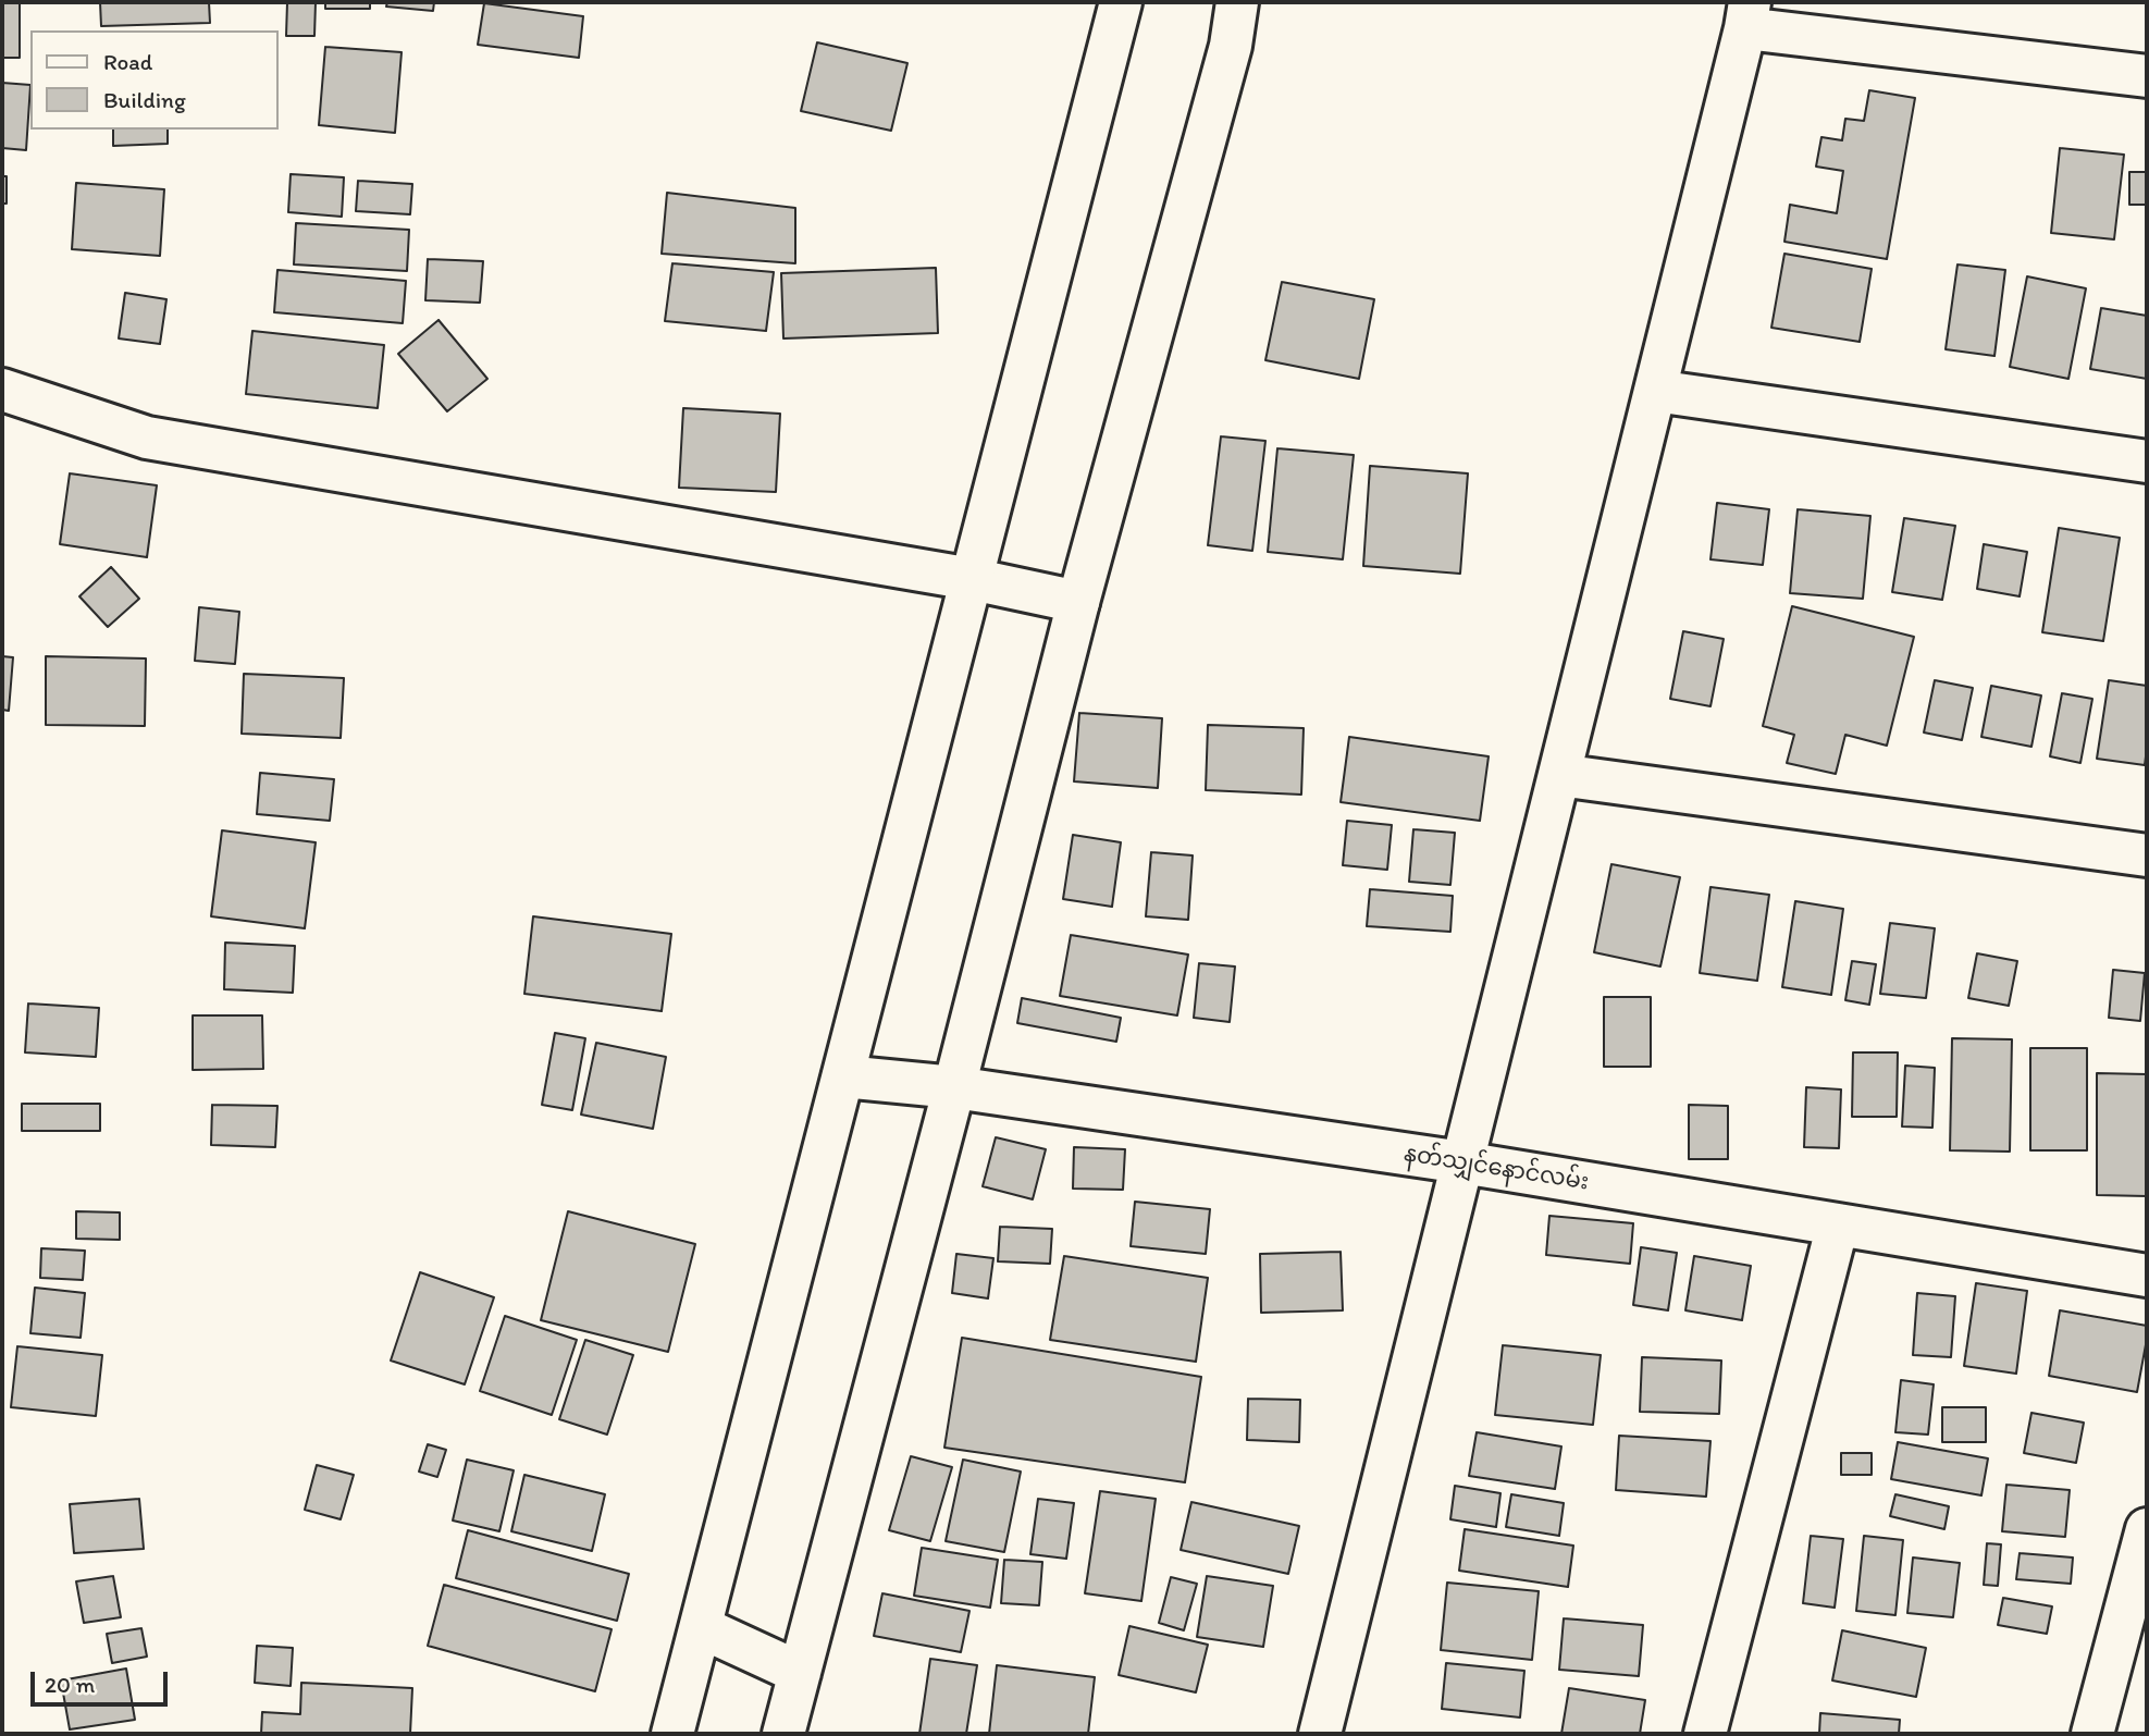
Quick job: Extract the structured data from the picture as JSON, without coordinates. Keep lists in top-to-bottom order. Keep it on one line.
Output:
{"streets":{"main road":["နတ်သျှင်နောင်လမ်း"]},"legend":["Road","Building"],"scale_bar":"20 m"}
